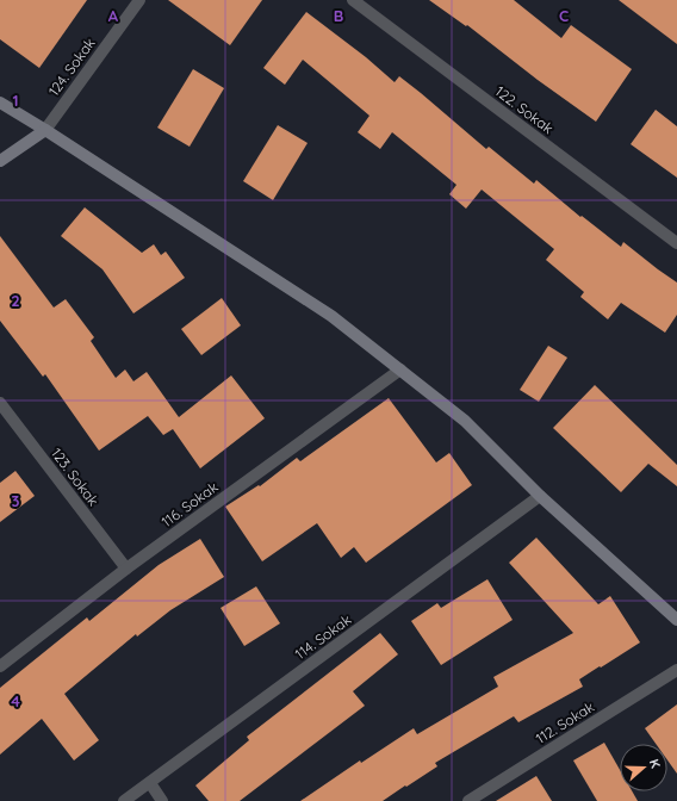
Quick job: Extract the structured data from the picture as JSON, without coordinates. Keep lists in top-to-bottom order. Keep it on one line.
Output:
{"streets":{"street":["124. Sokak","122. Sokak","123. Sokak","116. Sokak","114. Sokak","112. Sokak"]},"crossings":[["123. Sokak","116. Sokak"]],"north":"right","grid":{"columns":["A","B","C"],"rows":["1","2","3","4"]}}
